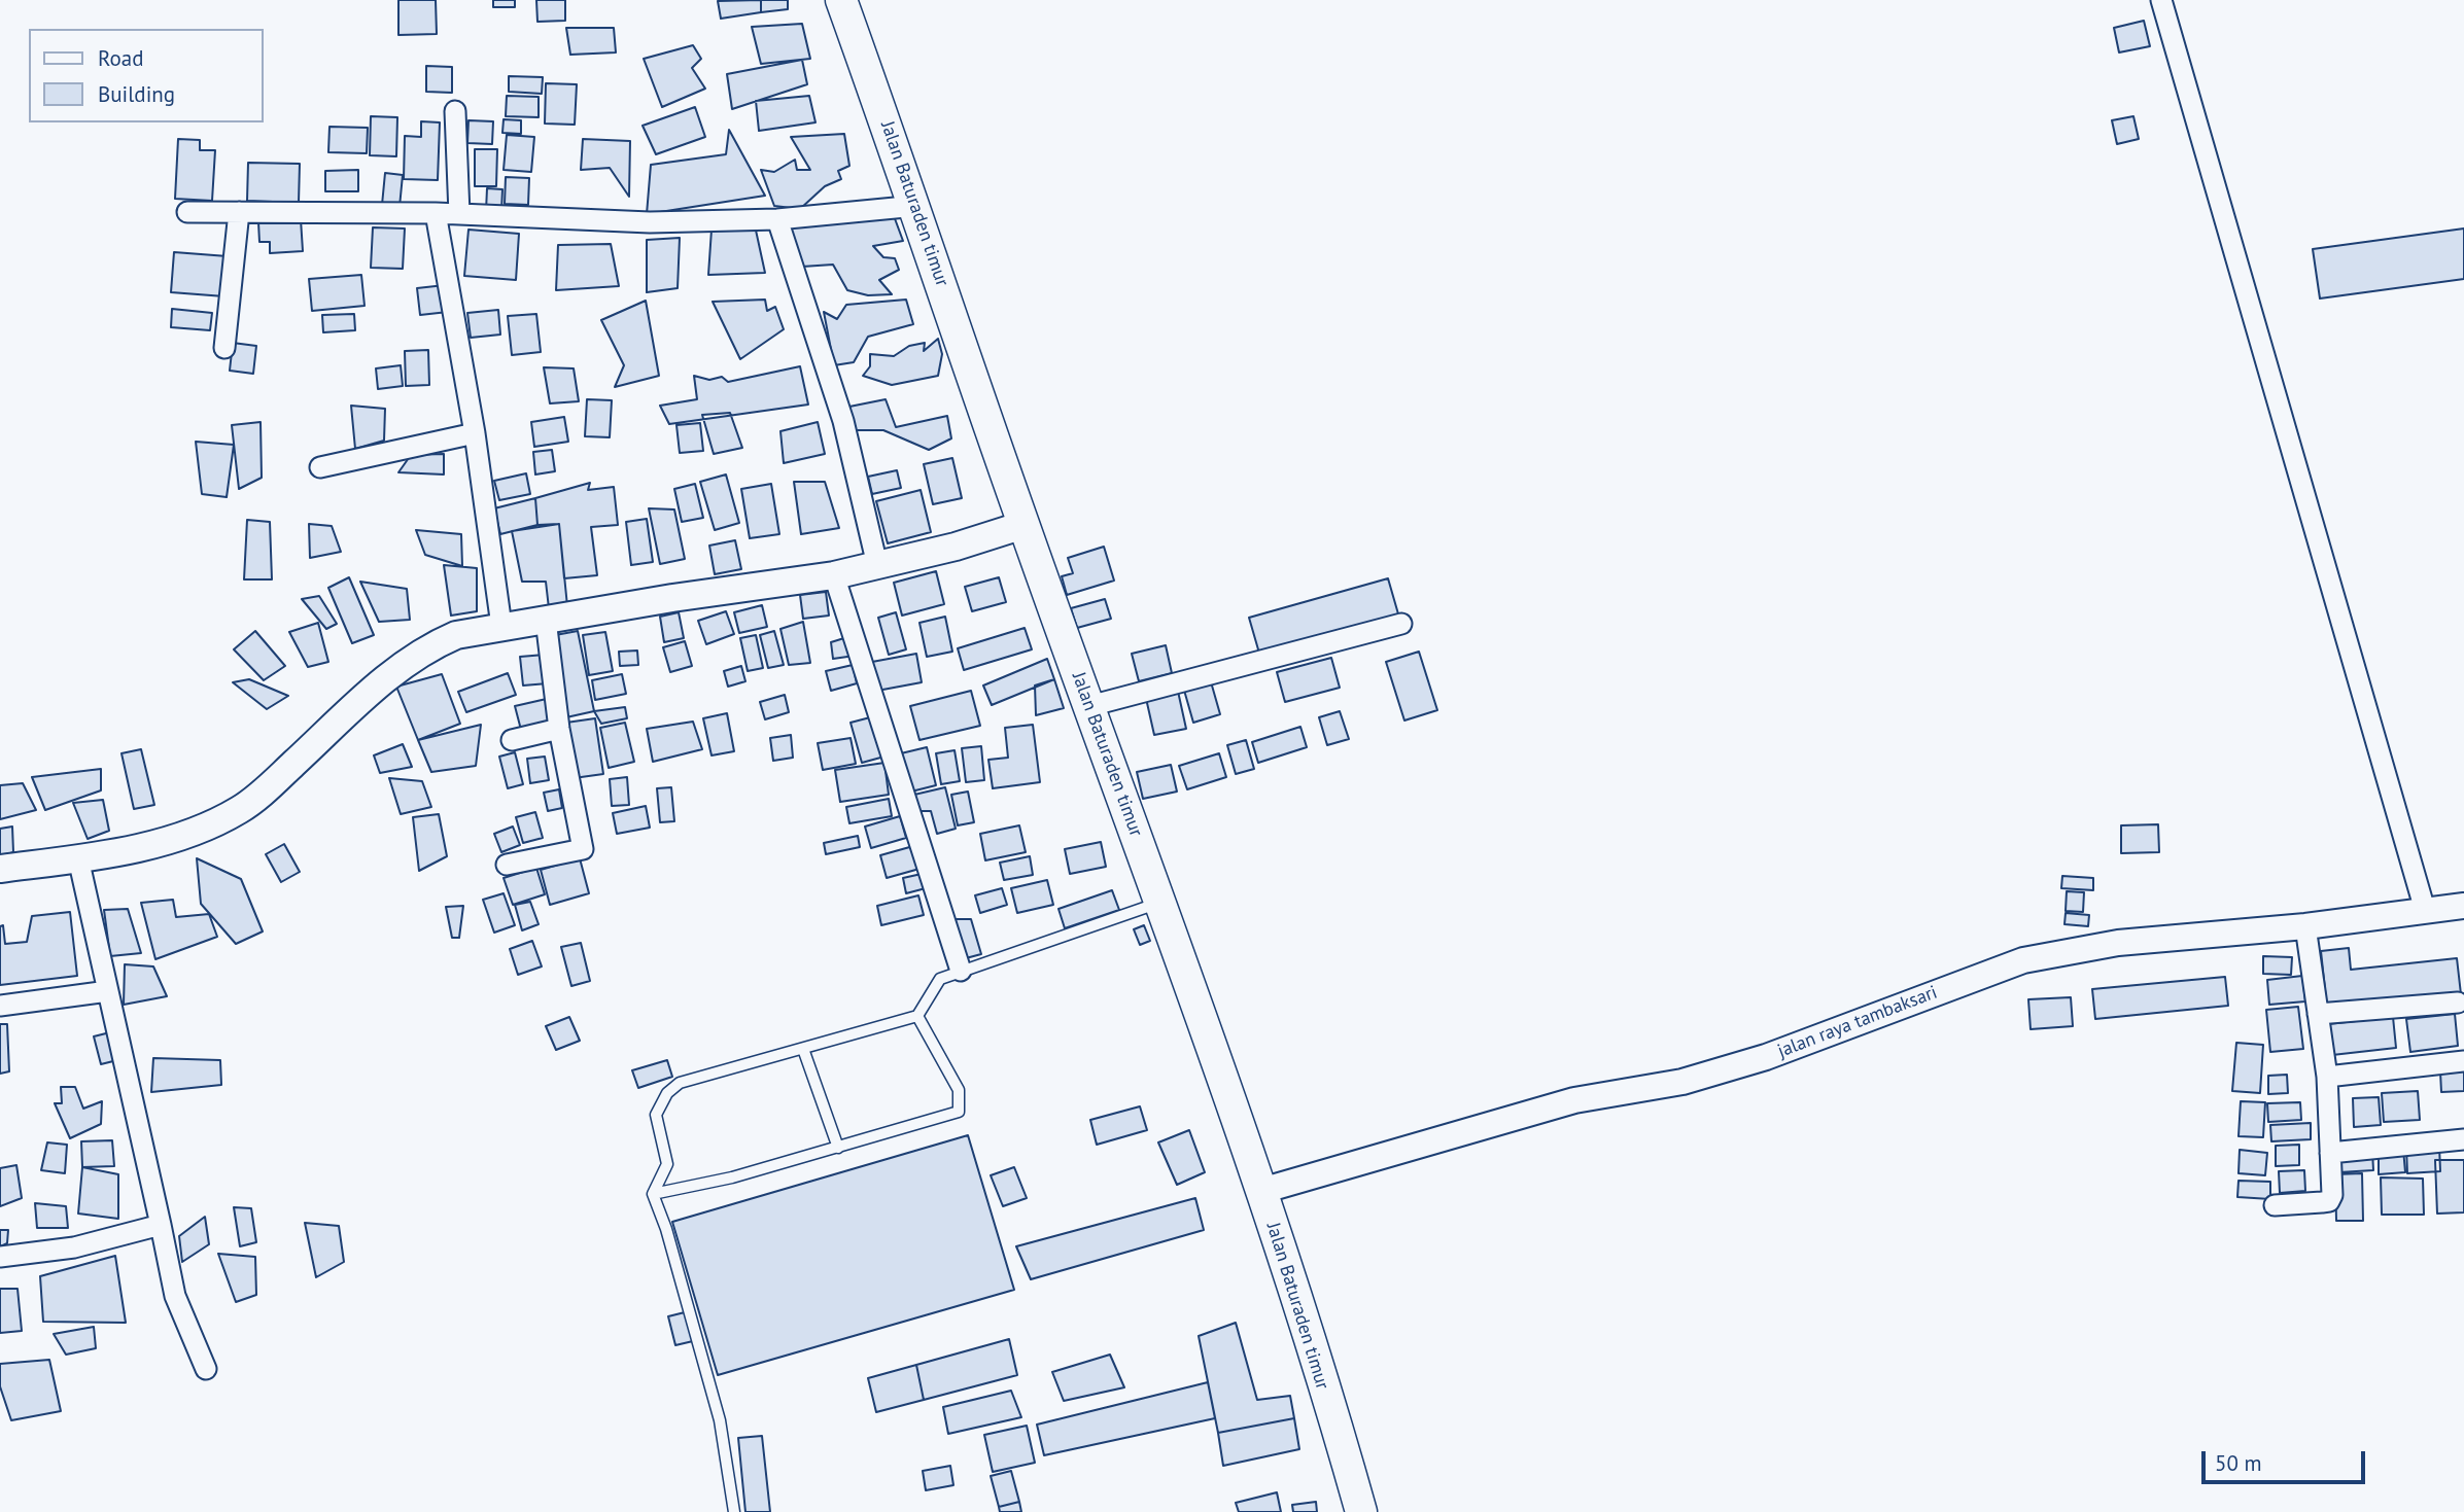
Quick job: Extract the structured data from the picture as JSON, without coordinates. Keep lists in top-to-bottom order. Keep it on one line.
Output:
{"streets":{"main road":["Jalan Baturaden timur"],"street":["jalan raya tambaksari"]},"crossings":[["Jalan Baturaden timur","jalan raya tambaksari"]],"legend":["Road","Building"],"scale_bar":"50 m"}
